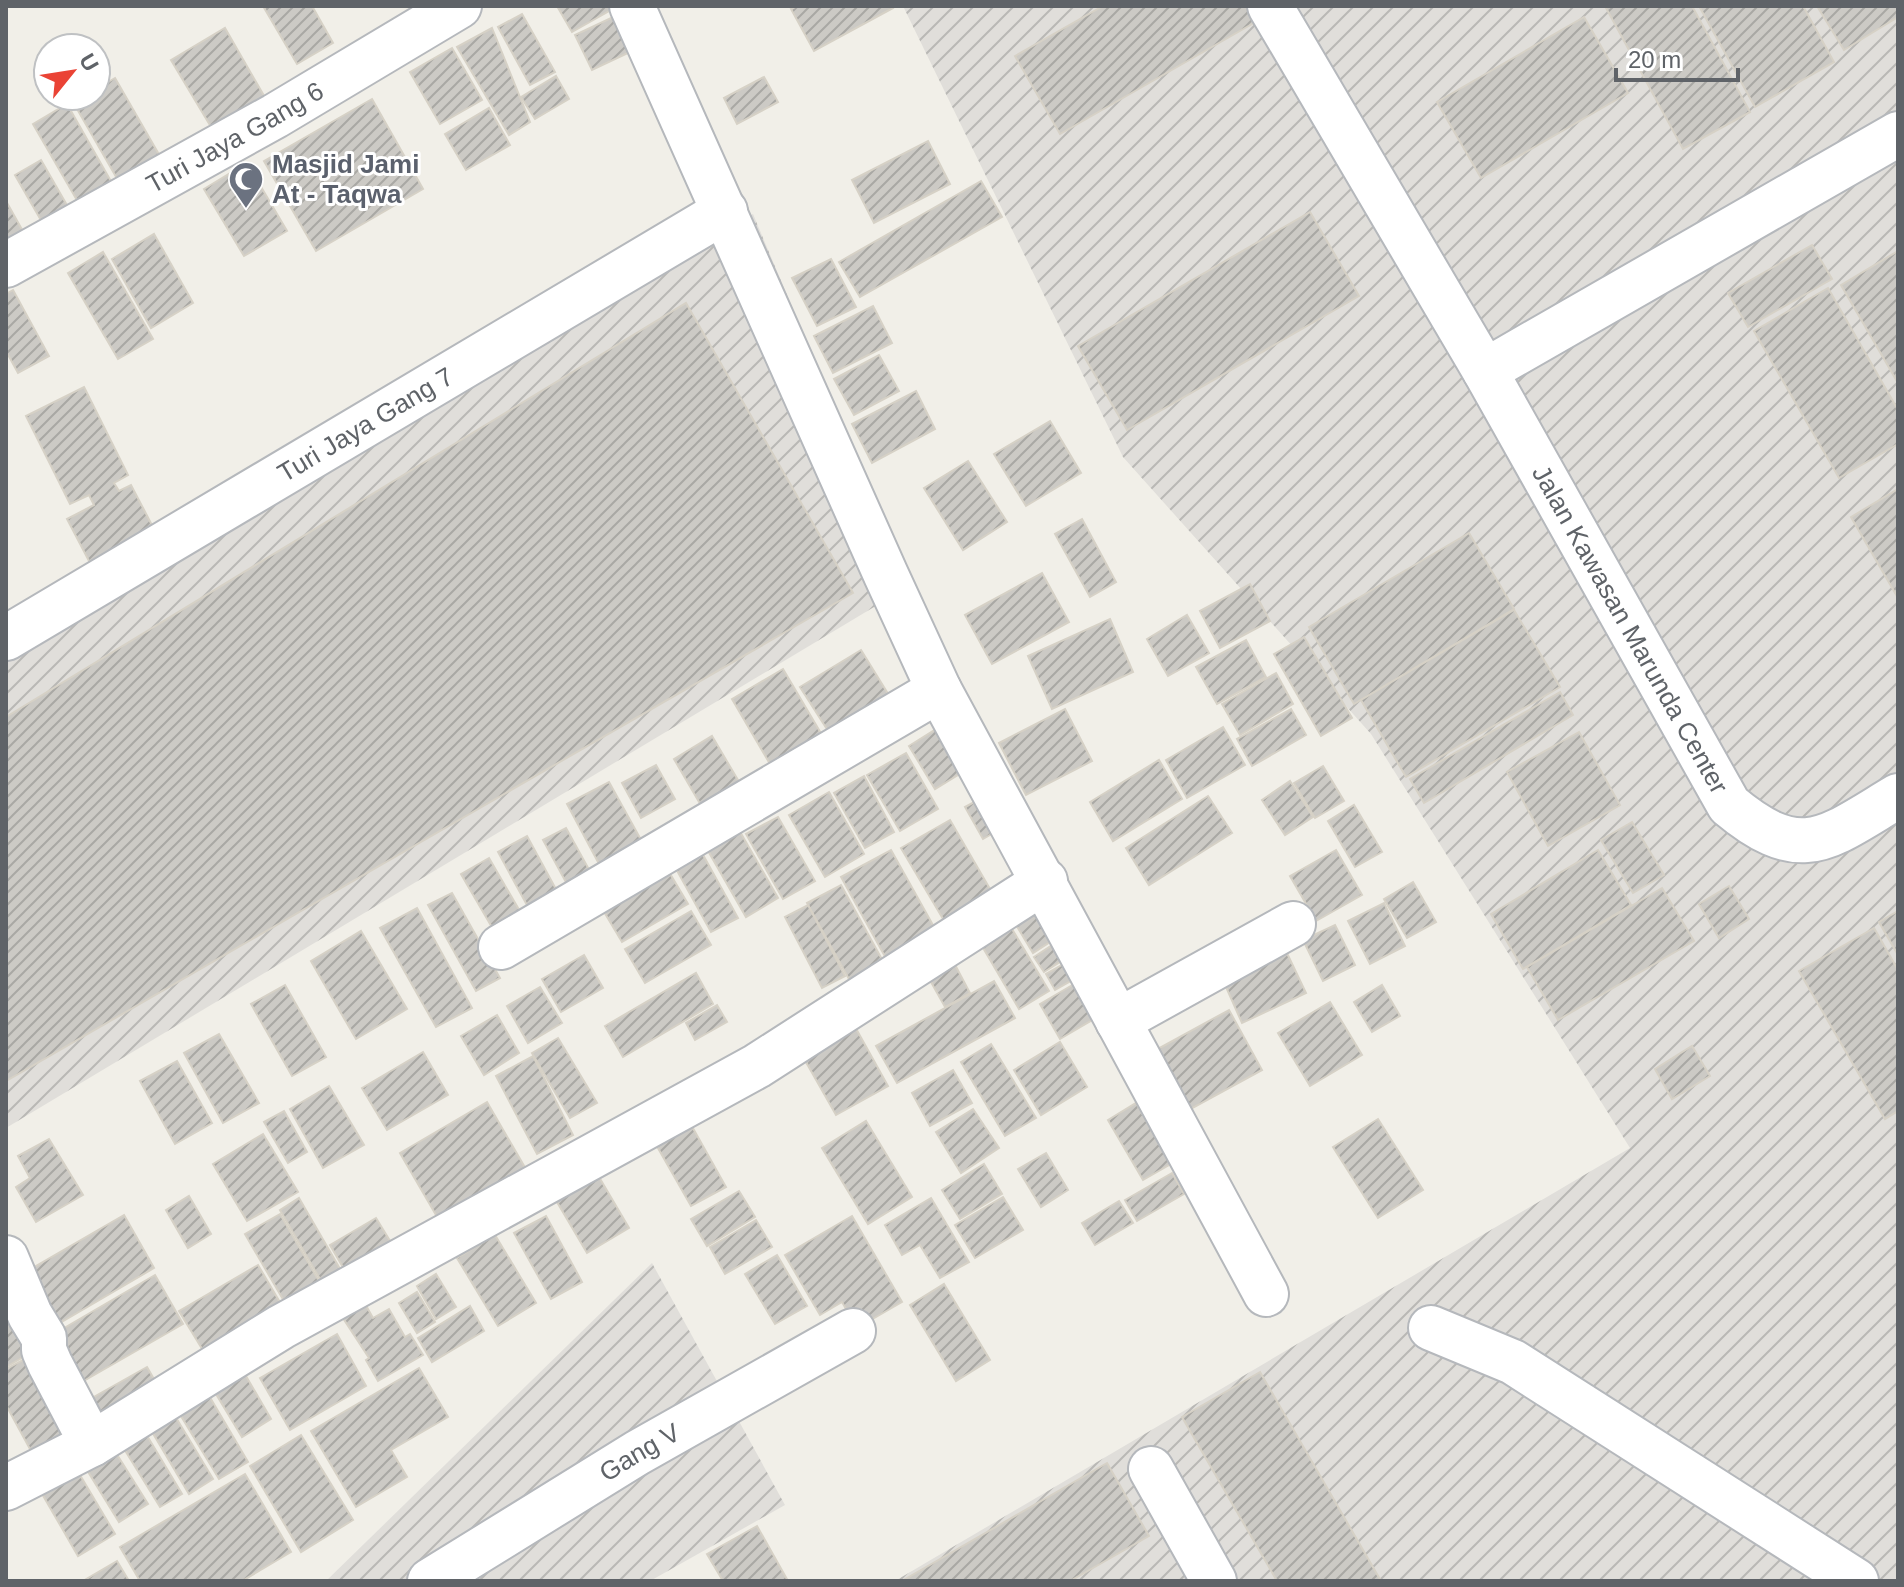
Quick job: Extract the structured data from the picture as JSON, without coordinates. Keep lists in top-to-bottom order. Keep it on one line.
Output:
{"streets":{"street":["Turi Jaya Gang 6","Turi Jaya Gang 7","Jalan Kawasan Marunda Center","Gang V"]},"places":{"mosque":["Masjid Jami At - Taqwa"]},"scale_bar":"20 m","north":"top right"}
